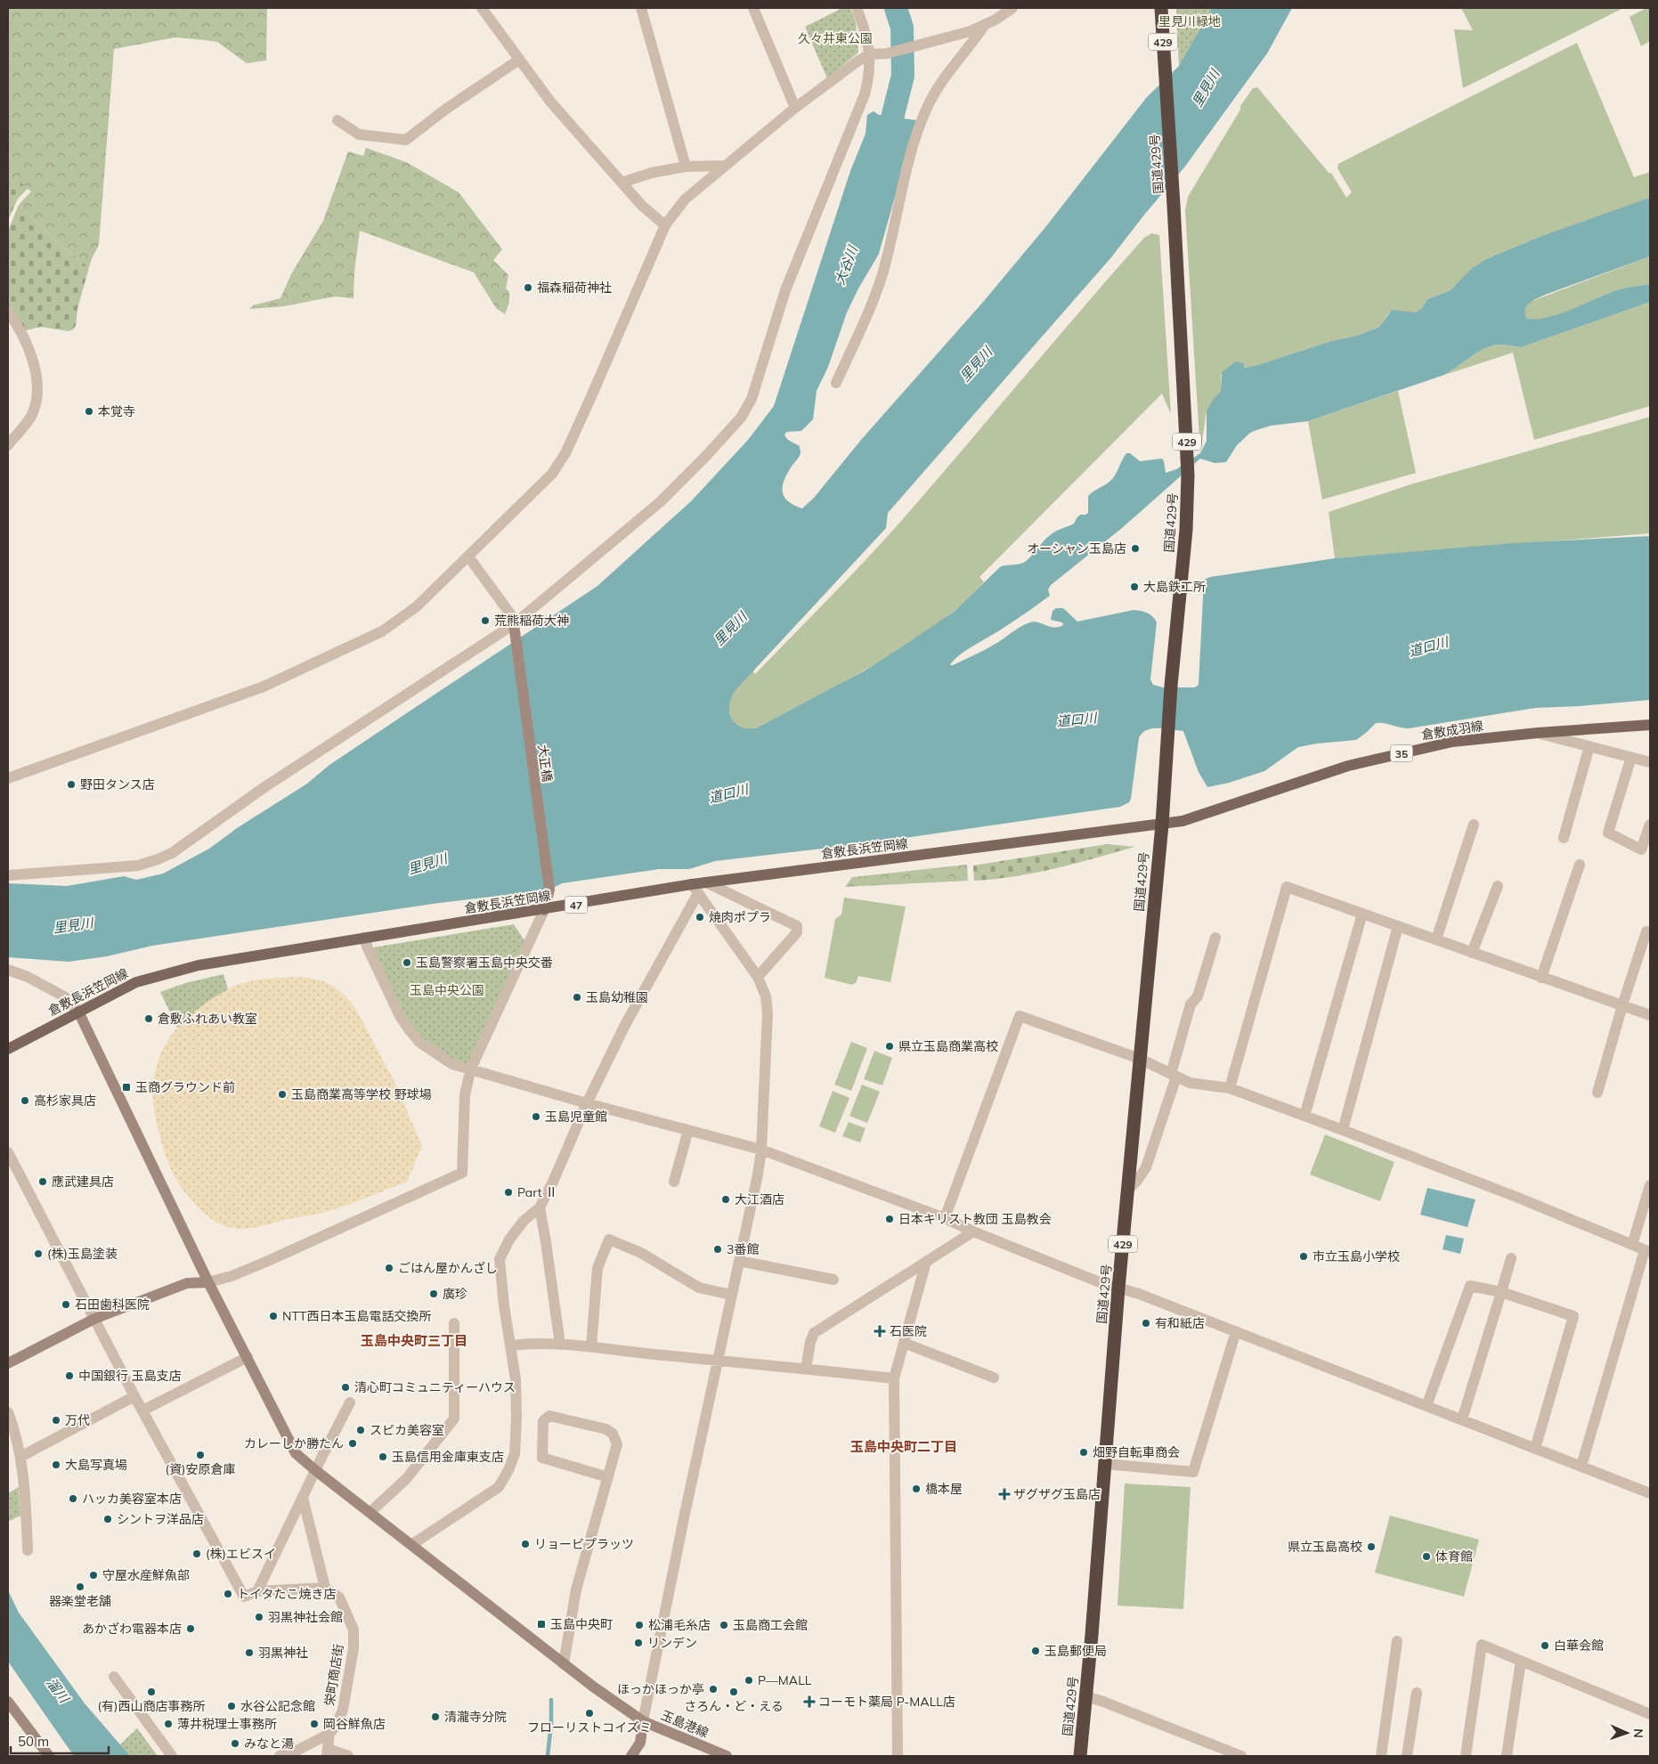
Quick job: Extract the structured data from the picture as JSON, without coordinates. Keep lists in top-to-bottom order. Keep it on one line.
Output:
{"streets":{"highway":["429","国道429号"],"main road":["倉敷成羽線","35","倉敷長浜笠岡線","47"],"street":["大正橋","栄町商店街","玉島港線"]},"crossings":[["国道429号","倉敷成羽線"],["国道429号","倉敷長浜笠岡線"],["倉敷成羽線","倉敷長浜笠岡線"],["大正橋","倉敷長浜笠岡線"]],"districts":["玉島中央町三丁目","玉島中央町二丁目"],"water":["里見川","大谷川","道口川","溜川"],"parks":["里見川緑地","久々井東公園","玉島中央公園"],"places":{"other":["福森稲荷神社","本覚寺","オーシャン玉島店","大島鉄工所","荒熊稲荷大神","野田タンス店","焼肉ポプラ","玉島警察署玉島中央交番","玉島幼稚園","倉敷ふれあい教室","県立玉島商業高校","玉島商業高等学校 野球場","高杉家具店","玉島児童館","應武建具店","Part Ⅱ","大江酒店","日本キリスト教団 玉島教会","3番館","(株)玉島塗装","市立玉島小学校","ごはん屋かんざし","廣珍","石田歯科医院","NTT西日本玉島電話交換所","有和紙店","中国銀行 玉島支店","清心町コミュニティーハウス","万代","スピカ美容室","カレーしか勝たん","畑野自転車商会","(資)安原倉庫","玉島信用金庫東支店","大島写真場","橋本屋","ハッカ美容室本店","シントヲ洋品店","リョービプラッツ","県立玉島高校","(株)エビスイ","体育館","守屋水産鮮魚部","器楽堂老舗","トイタたこ焼き店","羽黒神社会館","松浦毛糸店","玉島商工会館","あかざわ電器本店","リンデン","白華会館","玉島郵便局","羽黒神社","P―MALL","ほっかほっか亭","(有)西山商店事務所","さろん・ど・える","水谷公記念館","フローリストコイズミ","清瀧寺分院","薄井税理士事務所","岡谷鮮魚店","みなと湯"],"transit":["玉商グラウンド前","玉島中央町"],"health":["石医院","ザグザグ玉島店","コーモト薬局 P-MALL店"]},"scale_bar":"50 m","north":"right"}
